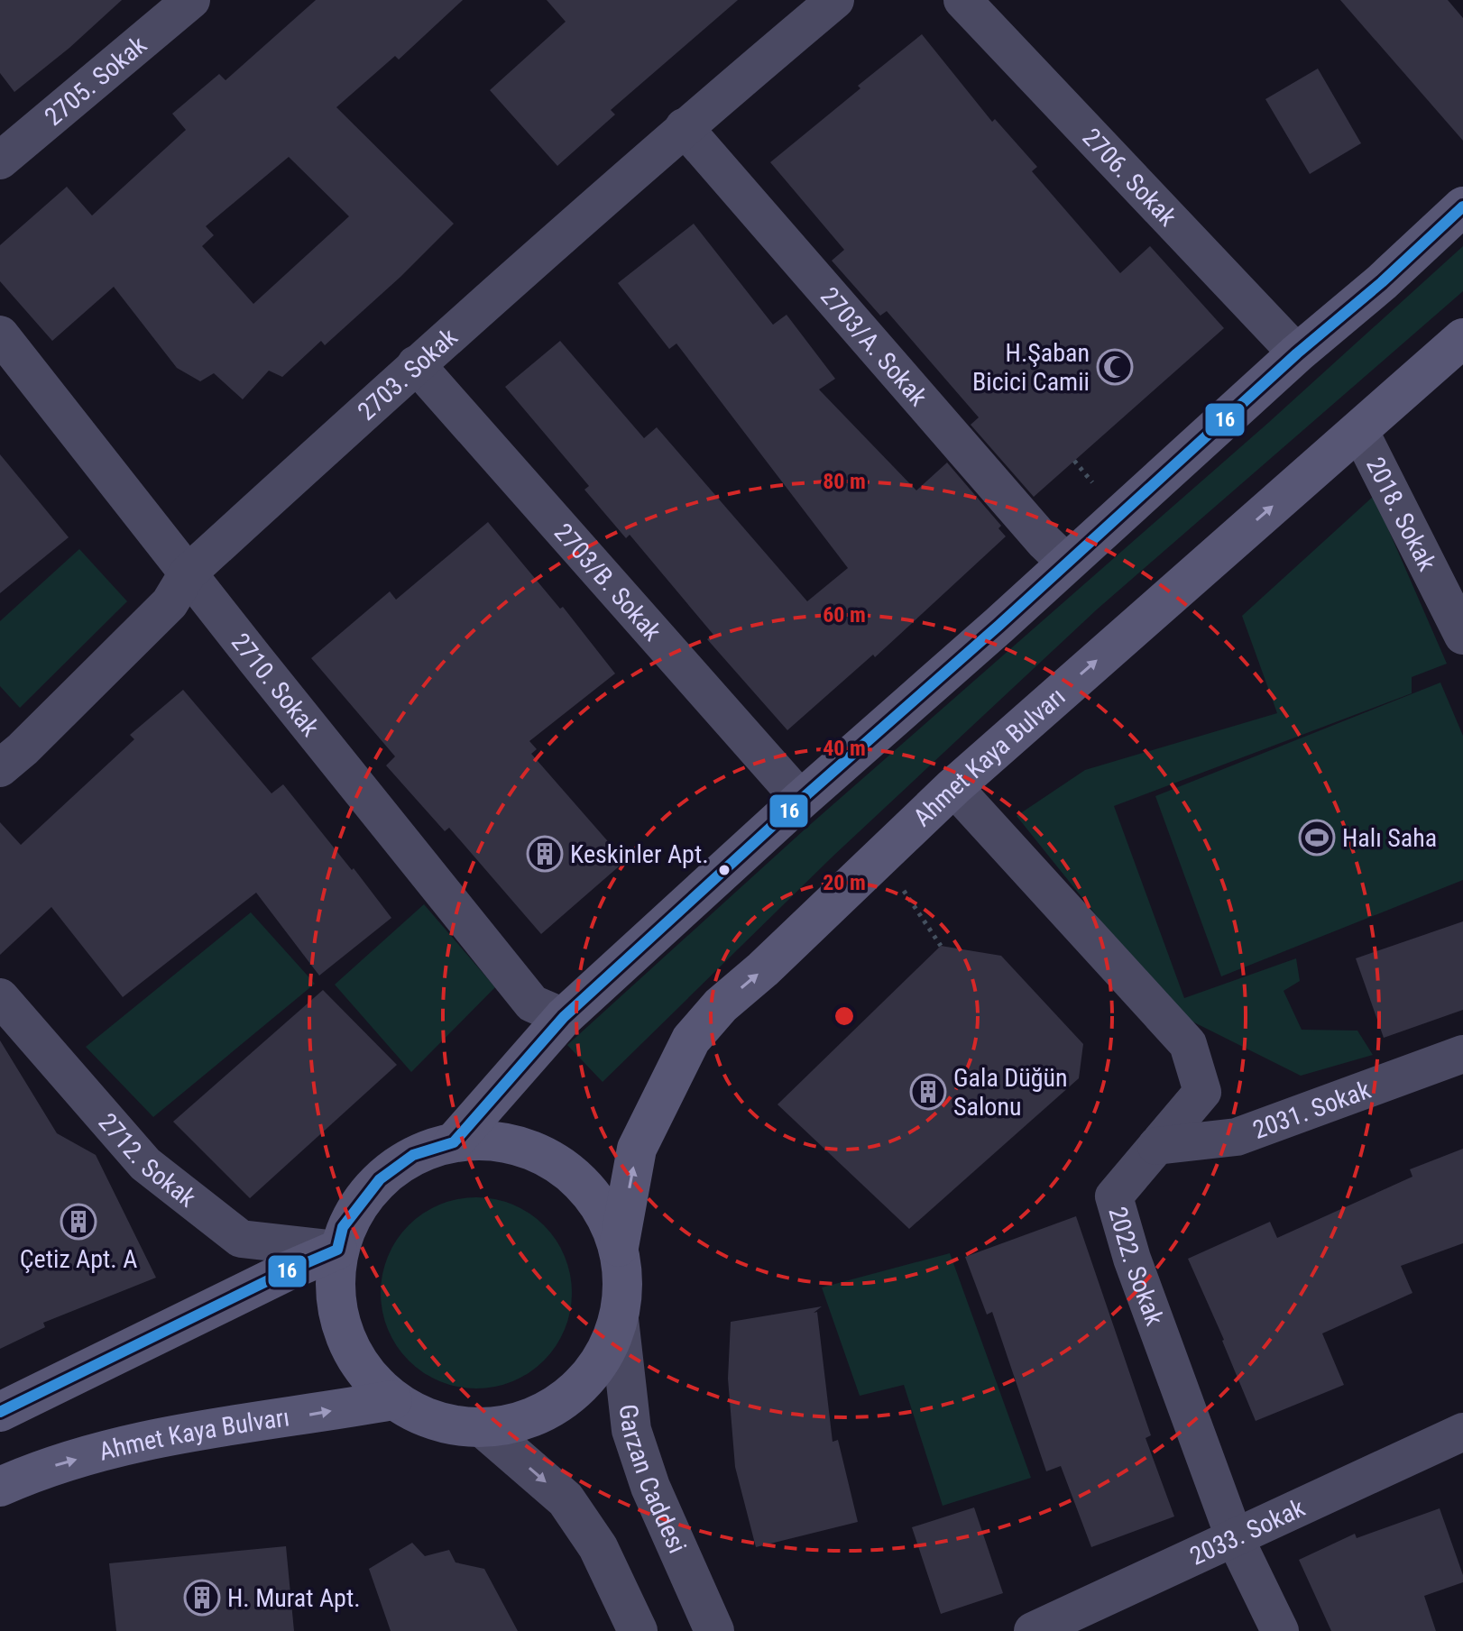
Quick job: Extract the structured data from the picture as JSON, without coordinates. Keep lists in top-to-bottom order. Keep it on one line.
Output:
{"streets":{"main road":["Ahmet Kaya Bulvarı"],"street":["2705. Sokak","2706. Sokak","2703/A. Sokak","2703. Sokak","2018. Sokak","2703/B. Sokak","2710. Sokak","2031. Sokak","2712. Sokak","2022. Sokak","Garzan Caddesi","2033. Sokak"]},"crossings":[["2703/A. Sokak","2703. Sokak"],["2703. Sokak","2703/B. Sokak"],["2703. Sokak","2710. Sokak"],["2018. Sokak","Ahmet Kaya Bulvarı"],["Ahmet Kaya Bulvarı","2022. Sokak"],["2031. Sokak","2022. Sokak"],["2022. Sokak","2033. Sokak"]],"places":{"mosque":["H.Şaban Bicici Camii"],"sports":["Halı Saha"],"building":["Keskinler Apt.","Gala Düğün Salonu","Çetiz Apt. A","H. Murat Apt."]},"lines":["transit line 16"],"rings":["80 m","60 m","40 m","20 m"]}
